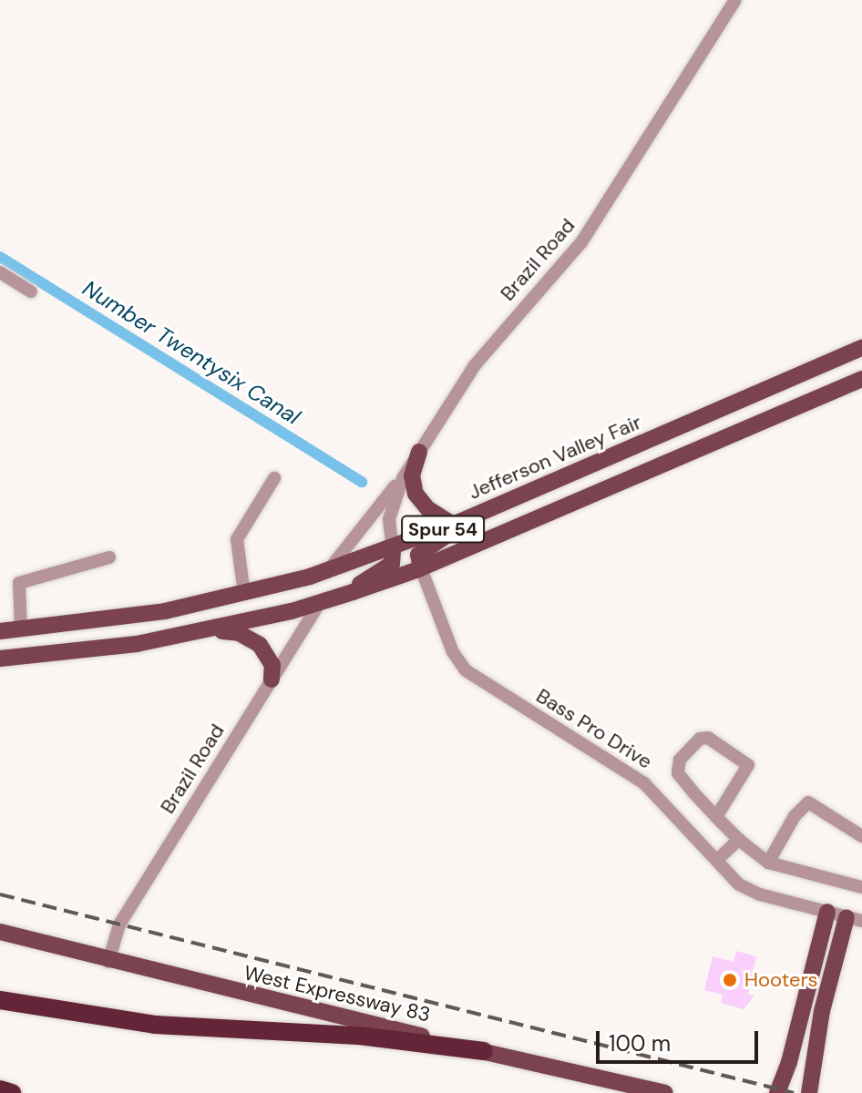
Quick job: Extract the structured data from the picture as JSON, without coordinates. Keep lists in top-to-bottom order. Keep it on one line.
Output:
{"streets":{"main road":["Jefferson Valley Fair","Spur 54","West Expressway 83"],"street":["Brazil Road","Bass Pro Drive"]},"crossings":[["Brazil Road","Jefferson Valley Fair"],["Brazil Road","Spur 54"],["Brazil Road","West Expressway 83"],["Spur 54","Bass Pro Drive"]],"water":["Number Twentysix Canal"],"places":["Hooters"],"scale_bar":"100 m"}
